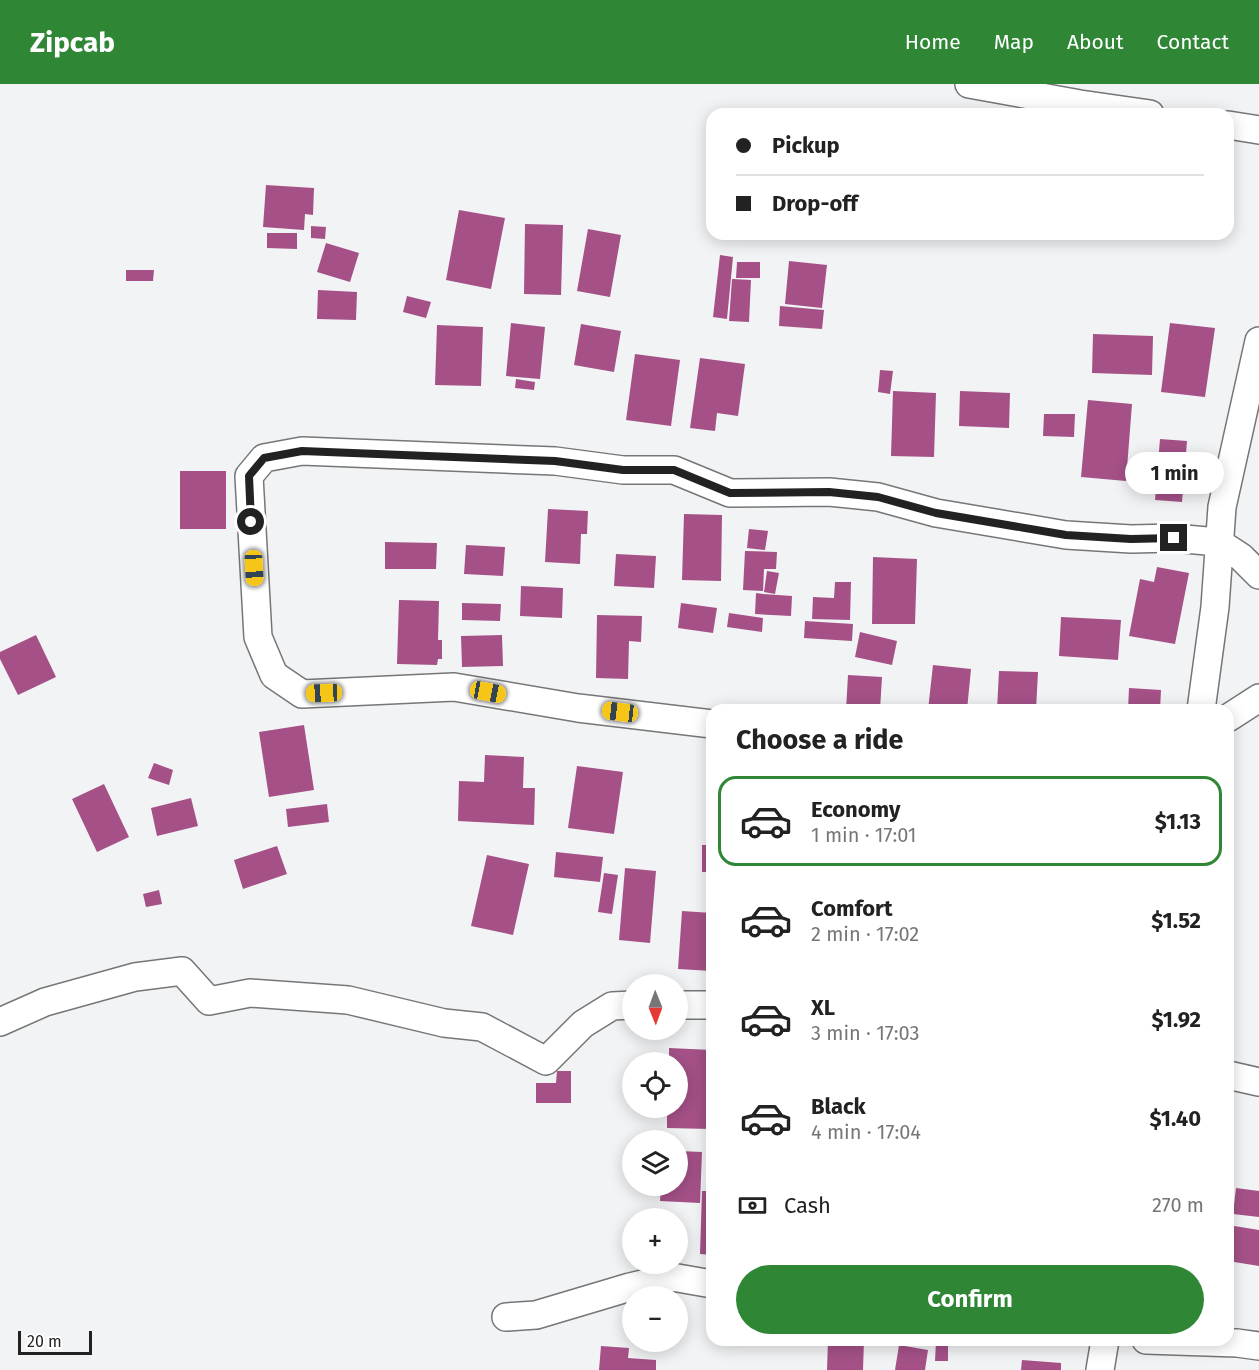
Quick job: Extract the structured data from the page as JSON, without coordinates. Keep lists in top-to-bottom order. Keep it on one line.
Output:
{"scale_bar":"20 m","north":"bottom","page":{"header":"Zipcab","nav":["Home","Map","About","Contact"],"banner":["Pickup","Drop-off"],"bubble":"1 min","heading":"Choose a ride","list":[{"name":"Economy","note":"1 min · 17:01","value":"$1.13"},{"name":"Comfort","note":"2 min · 17:02","value":"$1.52"},{"name":"XL","note":"3 min · 17:03","value":"$1.92"},{"name":"Black","note":"4 min · 17:04","value":"$1.40"}],"map_buttons":["+","−"],"pay":["Cash","270 m"],"buttons":"Confirm","scale":"20 m"}}
